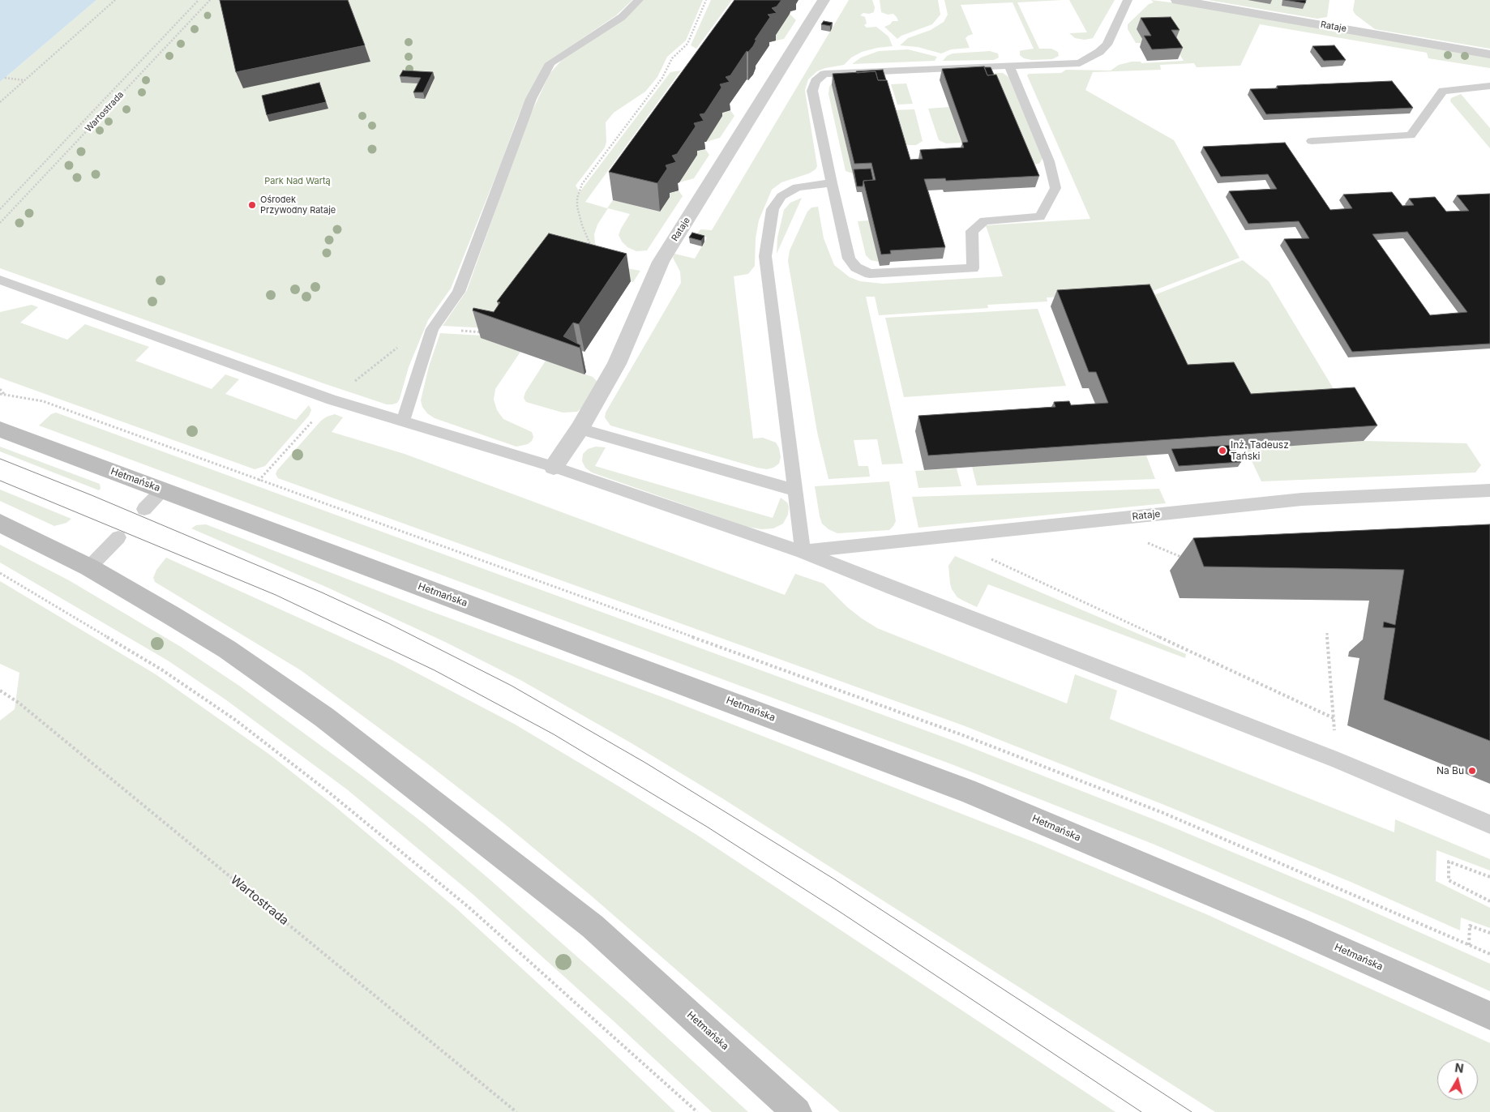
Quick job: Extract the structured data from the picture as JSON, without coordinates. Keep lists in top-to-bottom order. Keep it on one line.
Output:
{"streets":{"main road":["Hetmańska"],"street":["Rataje"],"path":["Wartostrada"]},"parks":["Park Nad Wartą"],"places":["Ośrodek Przywodny Rataje","Inż. Tadeusz Tański","Na Bu"],"north":"top"}
